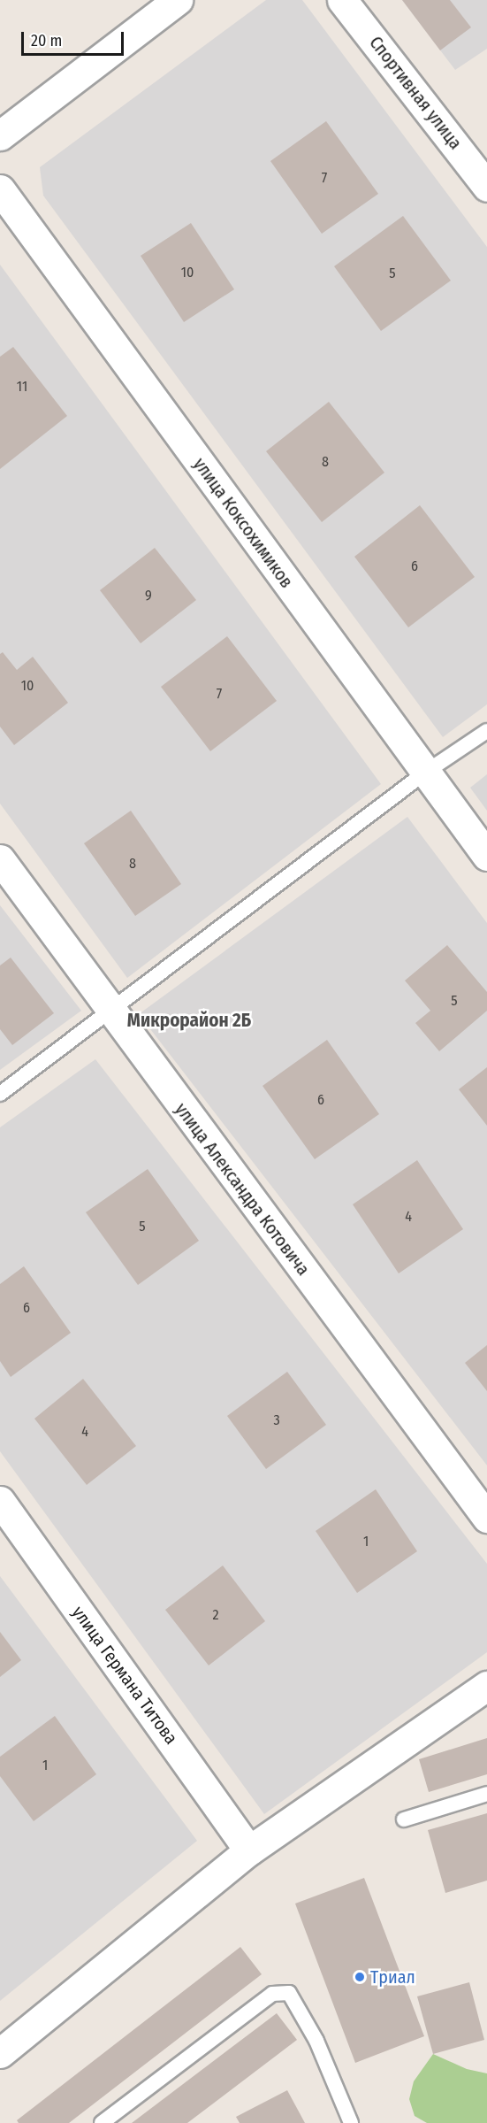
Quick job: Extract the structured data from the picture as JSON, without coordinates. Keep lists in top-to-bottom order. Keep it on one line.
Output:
{"streets":{"street":["Спортивная улица","улица Коксохимиков","улица Александра Котовича","улица Германа Титова"]},"districts":["Микрорайон 2Б"],"places":["Триал"],"house_numbers":["7","10","5","11","8","6","9","10","7","8","5","6","4","5","6","3","4","1","2","1"],"scale_bar":"20 m"}
